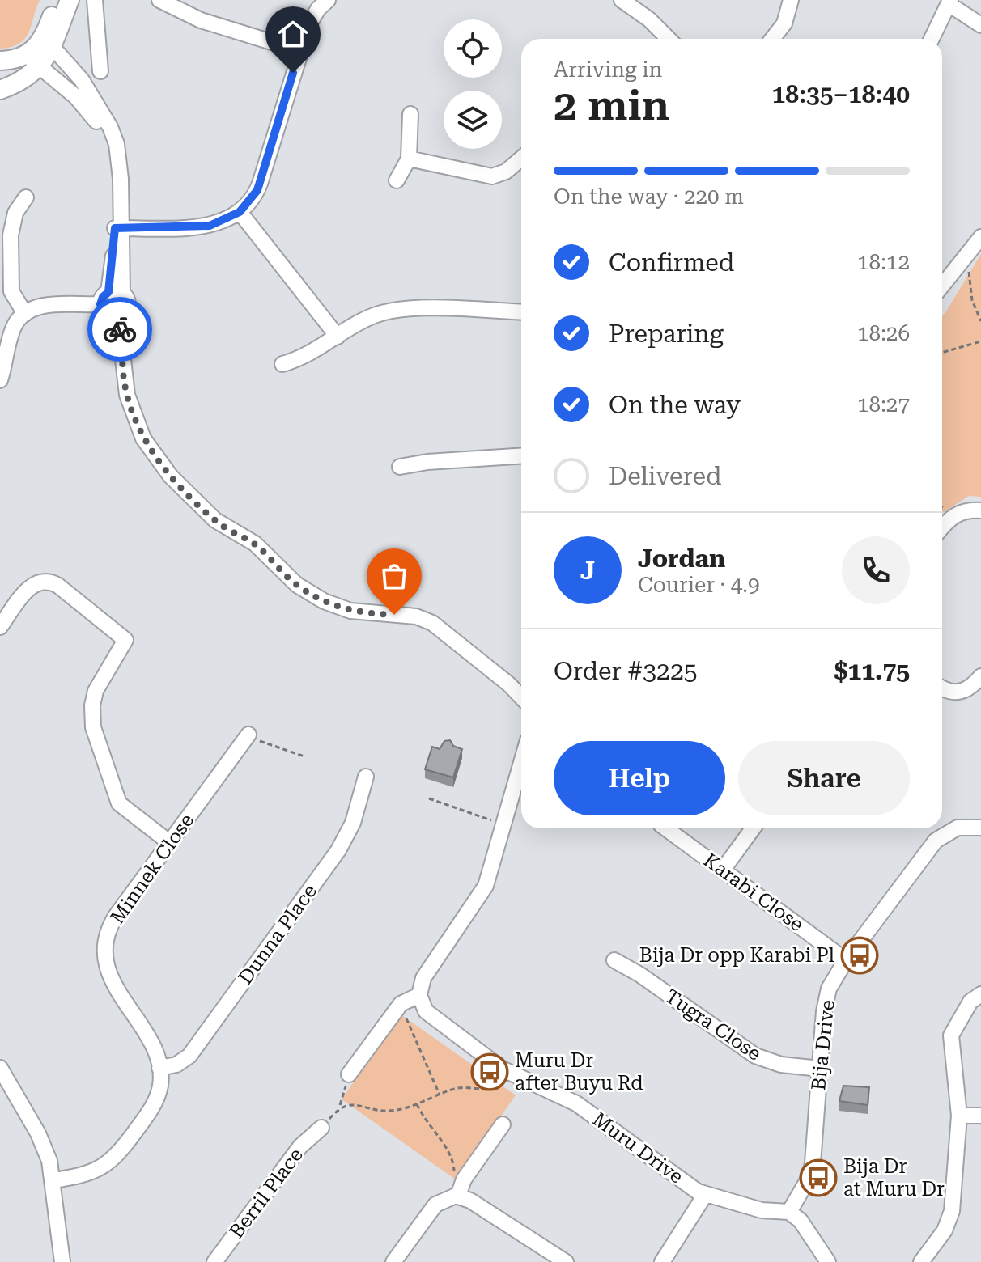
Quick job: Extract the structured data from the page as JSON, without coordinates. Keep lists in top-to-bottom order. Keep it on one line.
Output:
{"streets":{"street":["Minnek Close","Karabi Close","Dunna Place","Tugra Close","Bija Drive","Muru Drive","Berril Place"]},"crossings":[["Minnek Close","Dunna Place"],["Karabi Close","Bija Drive"],["Tugra Close","Bija Drive"],["Bija Drive","Muru Drive"]],"places":{"bus stop":["Bija Dr opp Karabi Pl","Muru Dr after Buyu Rd","Bija Dr at Muru Dr"]},"page":{"heading":["2 min","Arriving in","18:35–18:40"],"panel":["Jordan","Courier · 4.9","Order #3225","$11.75"],"bar":"On the way · 220 m","list":[["Confirmed","18:12"],["Preparing","18:26"],["On the way","18:27"],"Delivered"],"round":"J","buttons":["Help","Share"]}}
